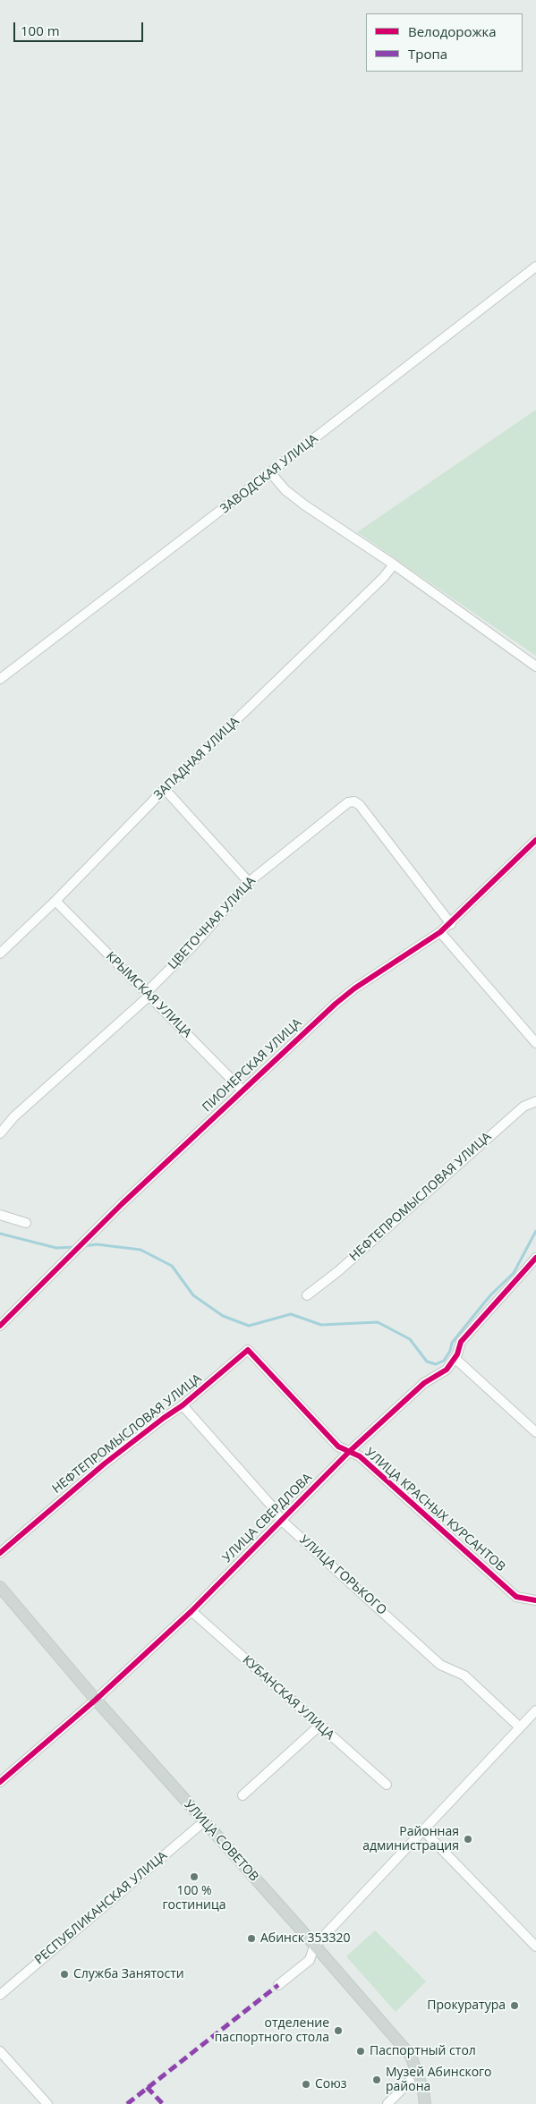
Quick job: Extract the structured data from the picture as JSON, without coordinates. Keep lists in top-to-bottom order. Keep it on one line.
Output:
{"streets":{"main road":["УЛИЦА СОВЕТОВ"],"street":["ЗАВОДСКАЯ УЛИЦА","ЗАПАДНАЯ УЛИЦА","ЦВЕТОЧНАЯ УЛИЦА","КРЫМСКАЯ УЛИЦА","ПИОНЕРСКАЯ УЛИЦА","НЕФТЕПРОМЫСЛОВАЯ УЛИЦА","УЛИЦА КРАСНЫХ КУРСАНТОВ","УЛИЦА СВЕРДЛОВА","УЛИЦА ГОРЬКОГО","КУБАНСКАЯ УЛИЦА","РЕСПУБЛИКАНСКАЯ УЛИЦА"]},"crossings":[["ЗАПАДНАЯ УЛИЦА","КРЫМСКАЯ УЛИЦА"],["ЦВЕТОЧНАЯ УЛИЦА","КРЫМСКАЯ УЛИЦА"],["ЦВЕТОЧНАЯ УЛИЦА","ПИОНЕРСКАЯ УЛИЦА"],["КРЫМСКАЯ УЛИЦА","ПИОНЕРСКАЯ УЛИЦА"],["НЕФТЕПРОМЫСЛОВАЯ УЛИЦА","УЛИЦА КРАСНЫХ КУРСАНТОВ"],["НЕФТЕПРОМЫСЛОВАЯ УЛИЦА","УЛИЦА ГОРЬКОГО"],["УЛИЦА КРАСНЫХ КУРСАНТОВ","УЛИЦА СВЕРДЛОВА"],["УЛИЦА СВЕРДЛОВА","УЛИЦА ГОРЬКОГО"],["УЛИЦА СВЕРДЛОВА","КУБАНСКАЯ УЛИЦА"],["УЛИЦА СВЕРДЛОВА","УЛИЦА СОВЕТОВ"],["УЛИЦА СОВЕТОВ","РЕСПУБЛИКАНСКАЯ УЛИЦА"]],"places":["Районная администрация","100 % гостиница","Абинск 353320","Служба Занятости","Прокуратура","отделение паспортного стола","Паспортный стол","Музей Абинского района","Союз"],"legend":["Велодорожка","Тропа"],"scale_bar":"100 m"}
